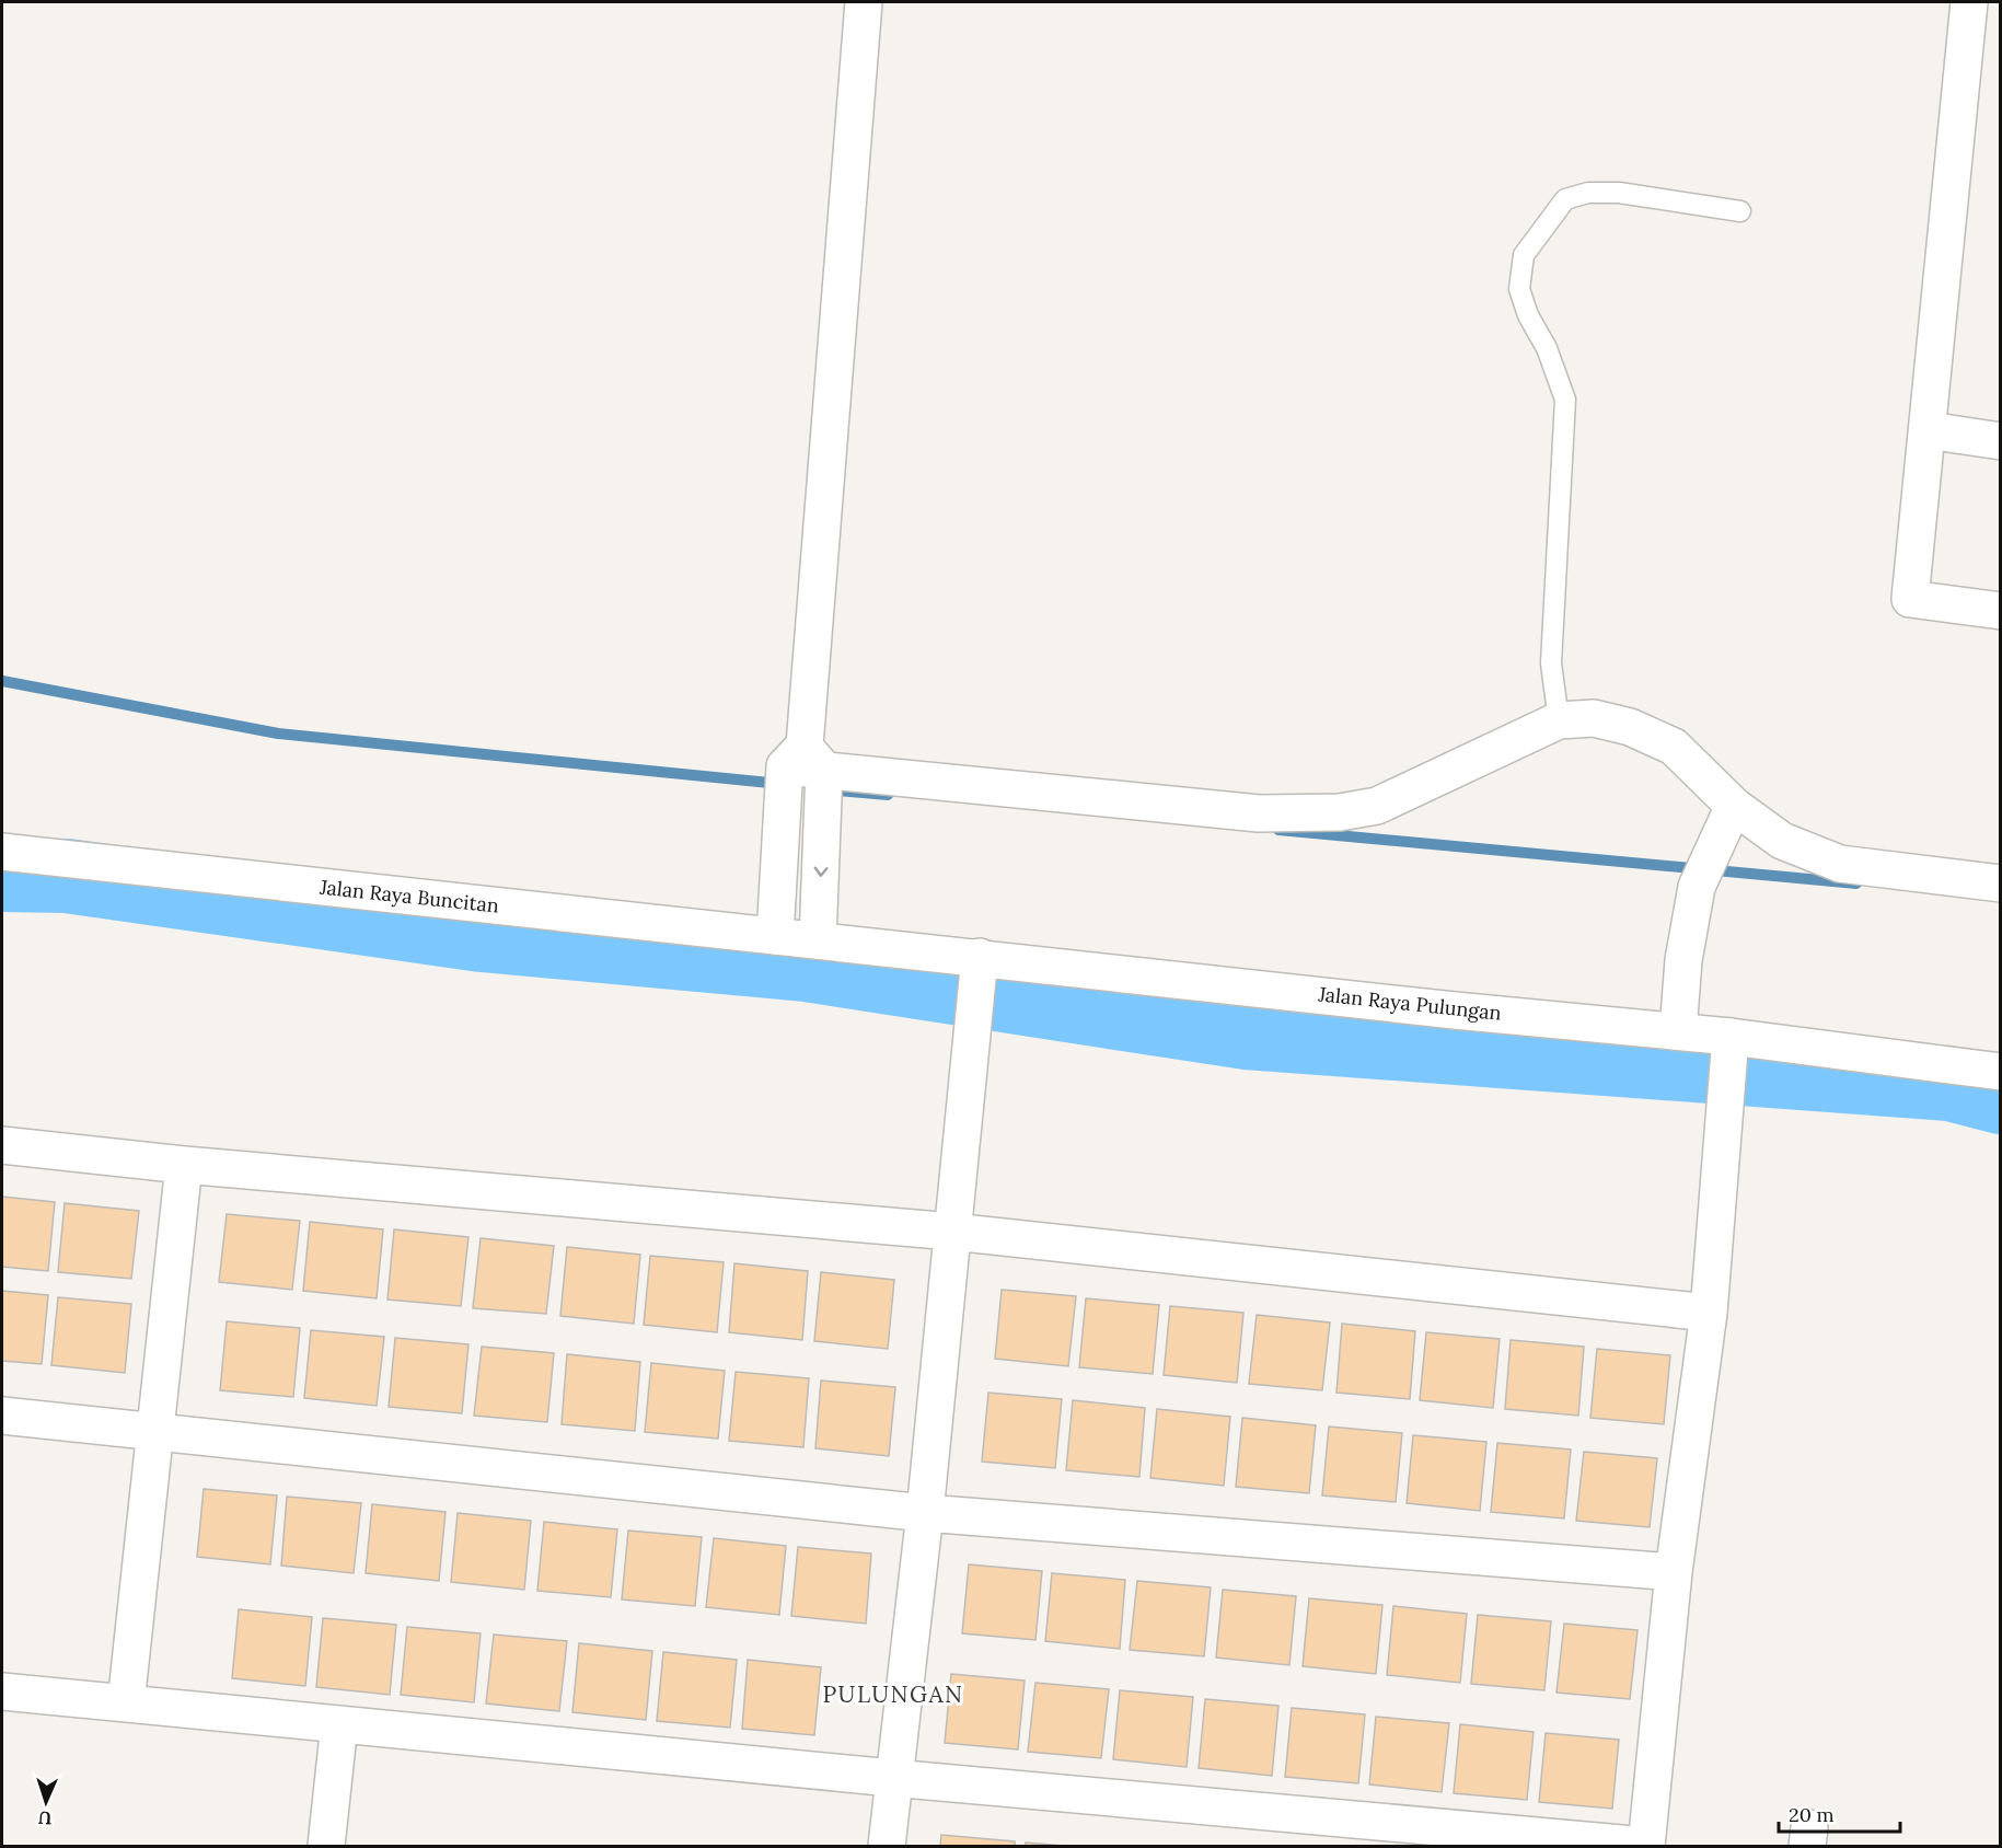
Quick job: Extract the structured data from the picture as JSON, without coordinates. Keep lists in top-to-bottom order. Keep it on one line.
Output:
{"streets":{"street":["Jalan Raya Buncitan","Jalan Raya Pulungan"]},"crossings":[["Jalan Raya Buncitan","Jalan Raya Pulungan"]],"districts":["PULUNGAN"],"scale_bar":"20 m","north":"bottom"}
